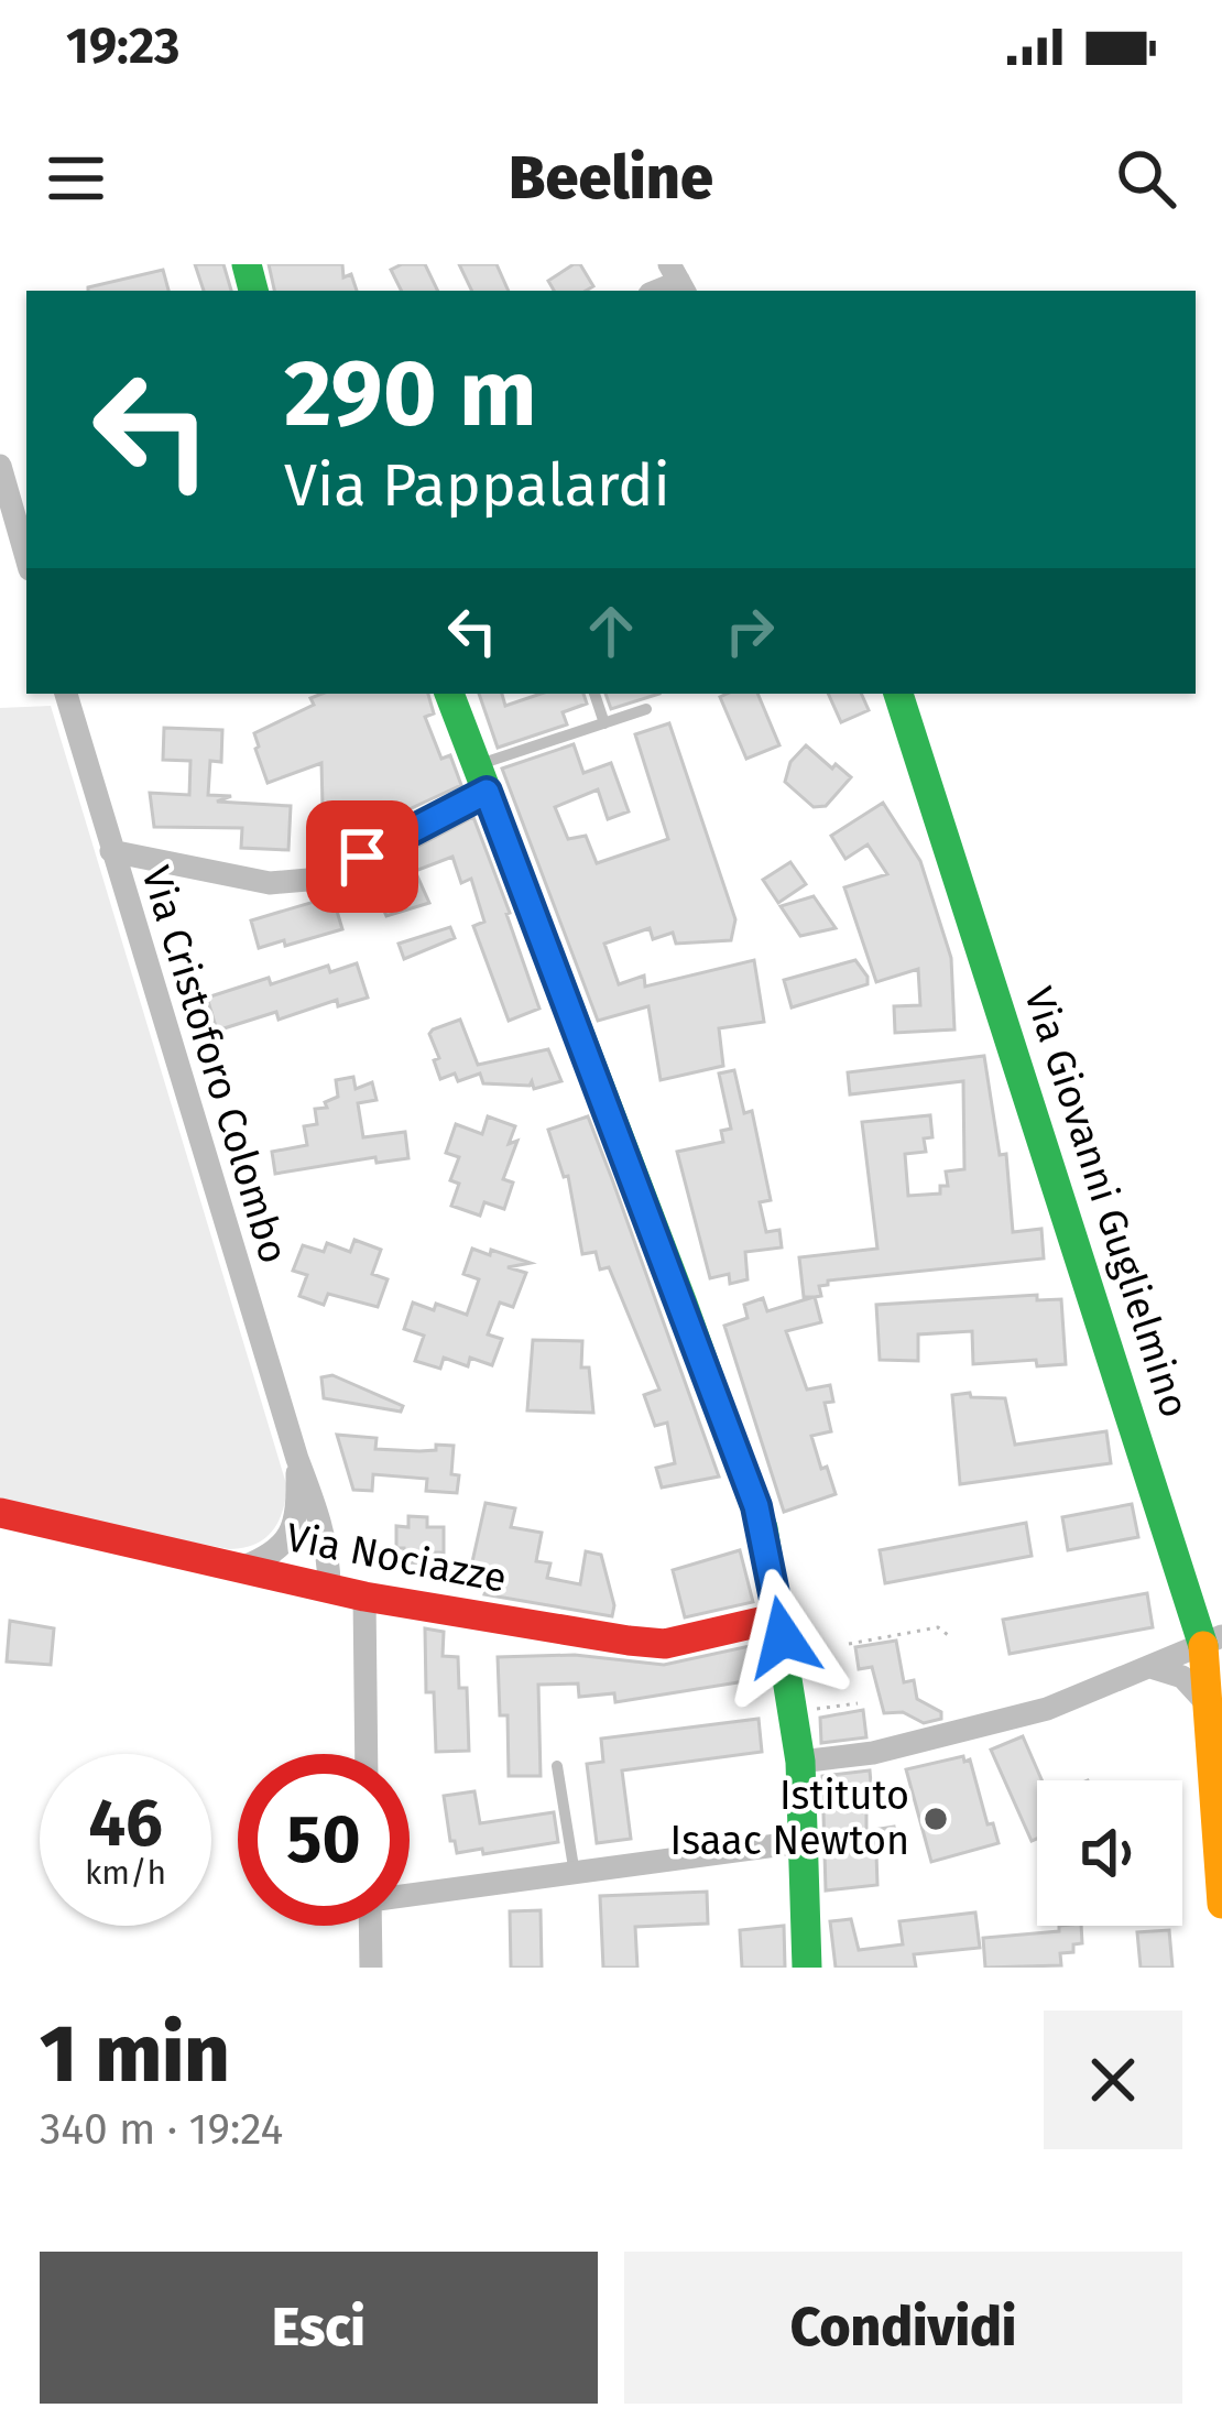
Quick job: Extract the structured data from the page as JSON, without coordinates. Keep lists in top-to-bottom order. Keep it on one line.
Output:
{"streets":{"street":["Via Cristoforo Colombo","Via Giovanni Guglielmino","Via Nociazze"]},"crossings":[["Via Cristoforo Colombo","Via Nociazze"]],"places":["Istituto Isaac Newton"],"page":{"status":"19:23","header":"Beeline","turn":["290 m","Via Pappalardi"],"speed":"46 km/h","limit":"50","heading":["1 min","340 m · 19:24"],"buttons":["Esci","Condividi"]}}
